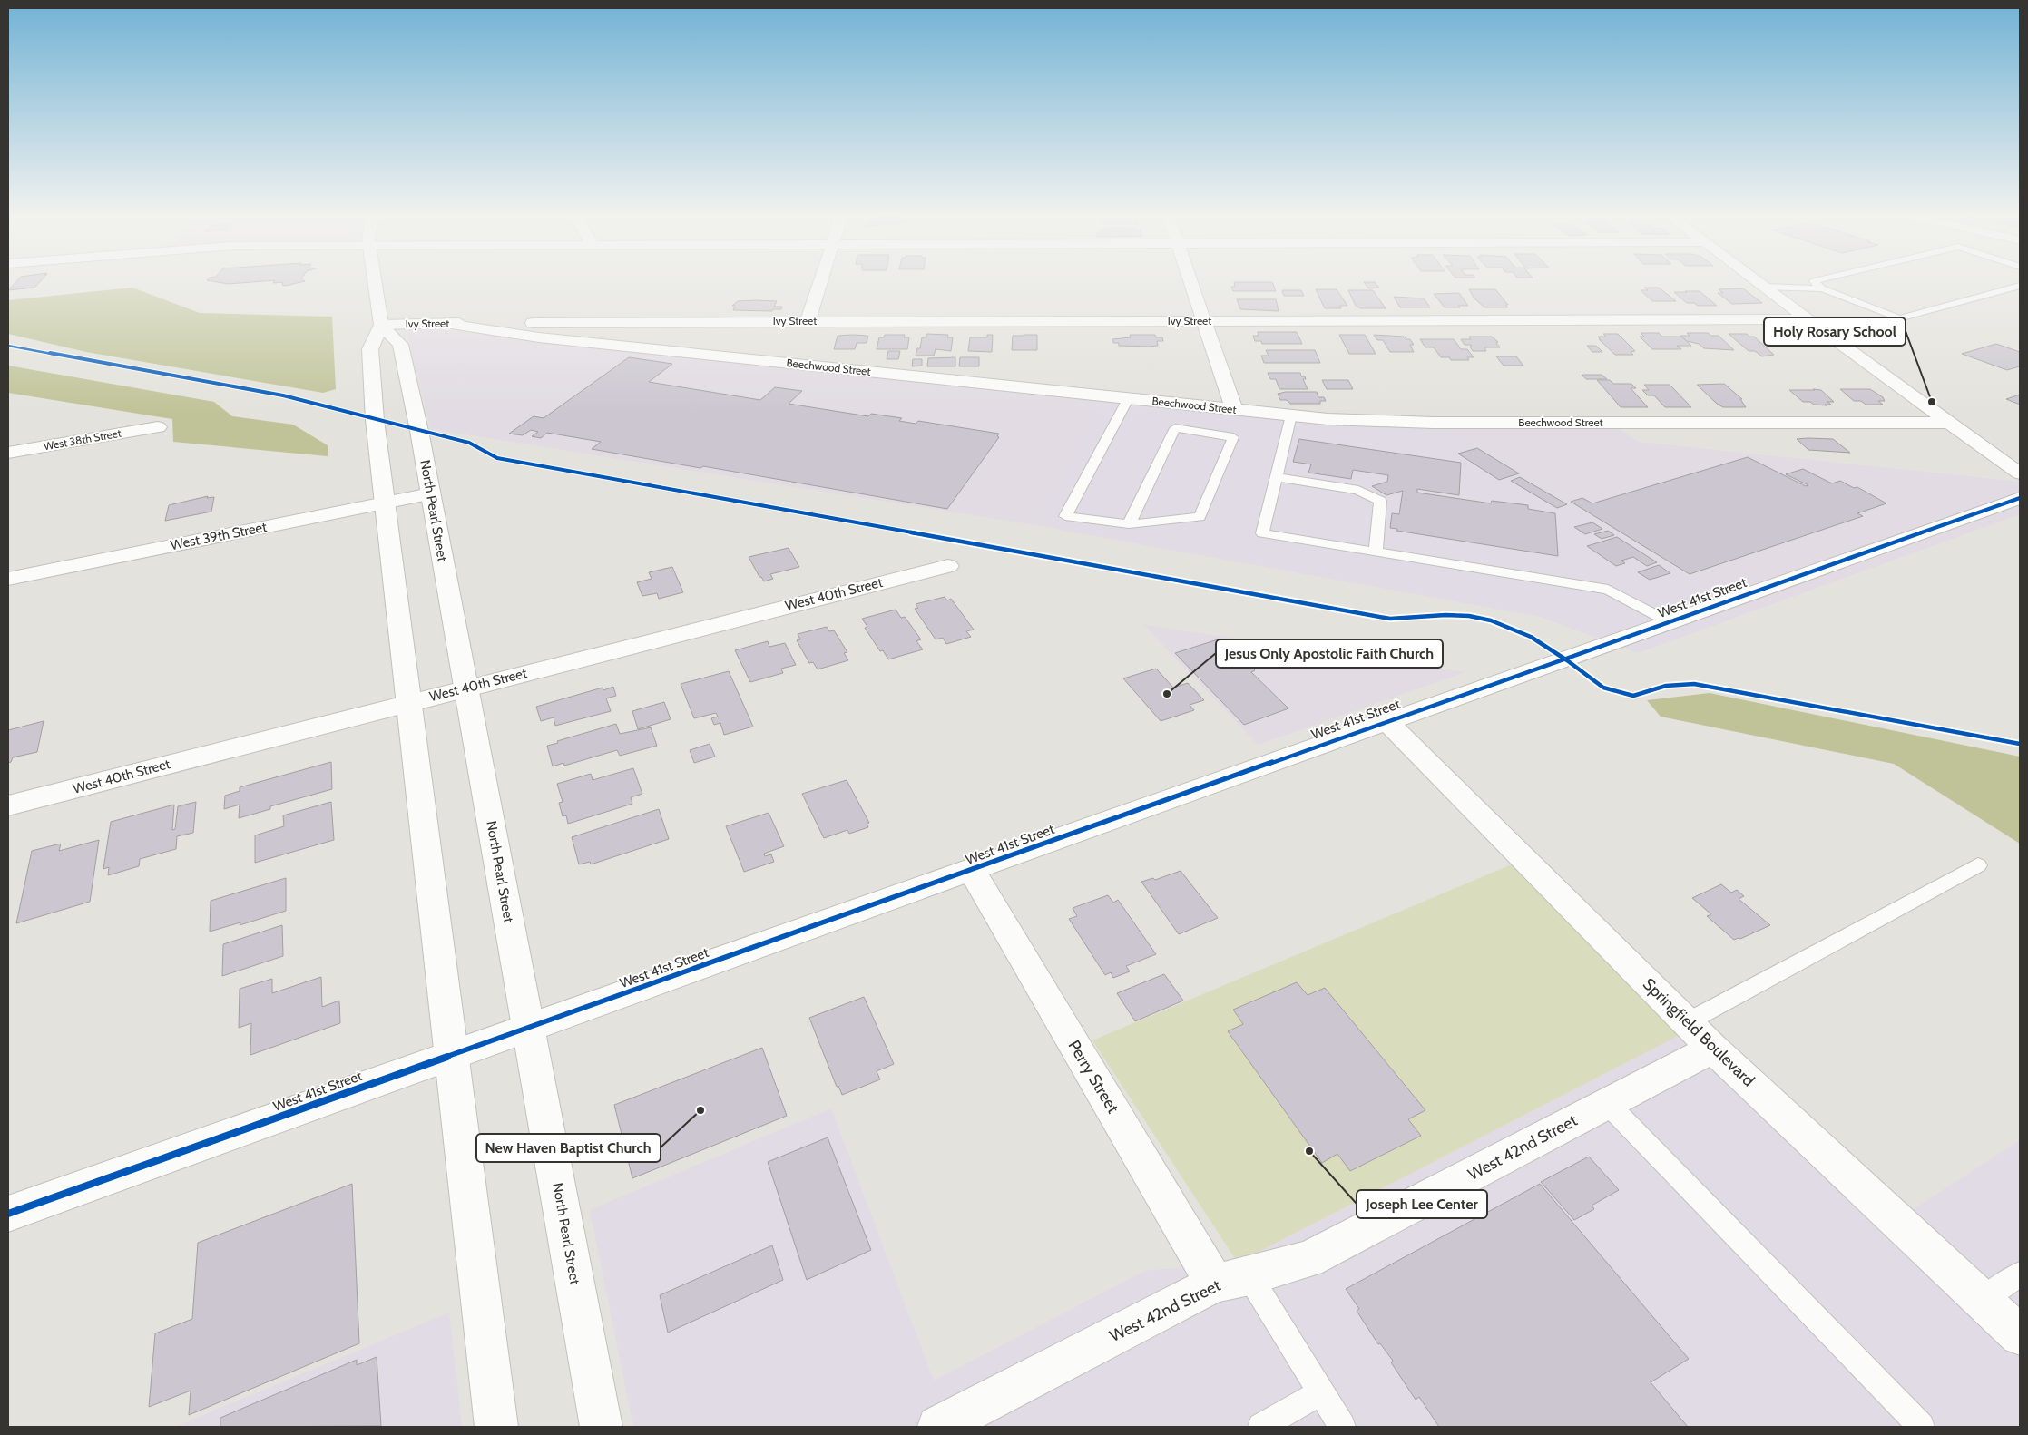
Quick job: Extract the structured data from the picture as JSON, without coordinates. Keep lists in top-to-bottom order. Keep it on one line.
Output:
{"streets":{"street":["Ivy Street","Beechwood Street","West 38th Street","North Pearl Street","West 39th Street","West 40th Street","West 41st Street","Springfield Boulevard","Perry Street","West 42nd Street"]},"crossings":[["Ivy Street","Beechwood Street"],["Ivy Street","North Pearl Street"],["North Pearl Street","West 39th Street"],["North Pearl Street","West 40th Street"],["North Pearl Street","West 41st Street"],["West 41st Street","Springfield Boulevard"],["West 41st Street","Perry Street"],["Springfield Boulevard","West 42nd Street"],["Perry Street","West 42nd Street"]],"places":["Holy Rosary School","Jesus Only Apostolic Faith Church","New Haven Baptist Church","Joseph Lee Center"]}
